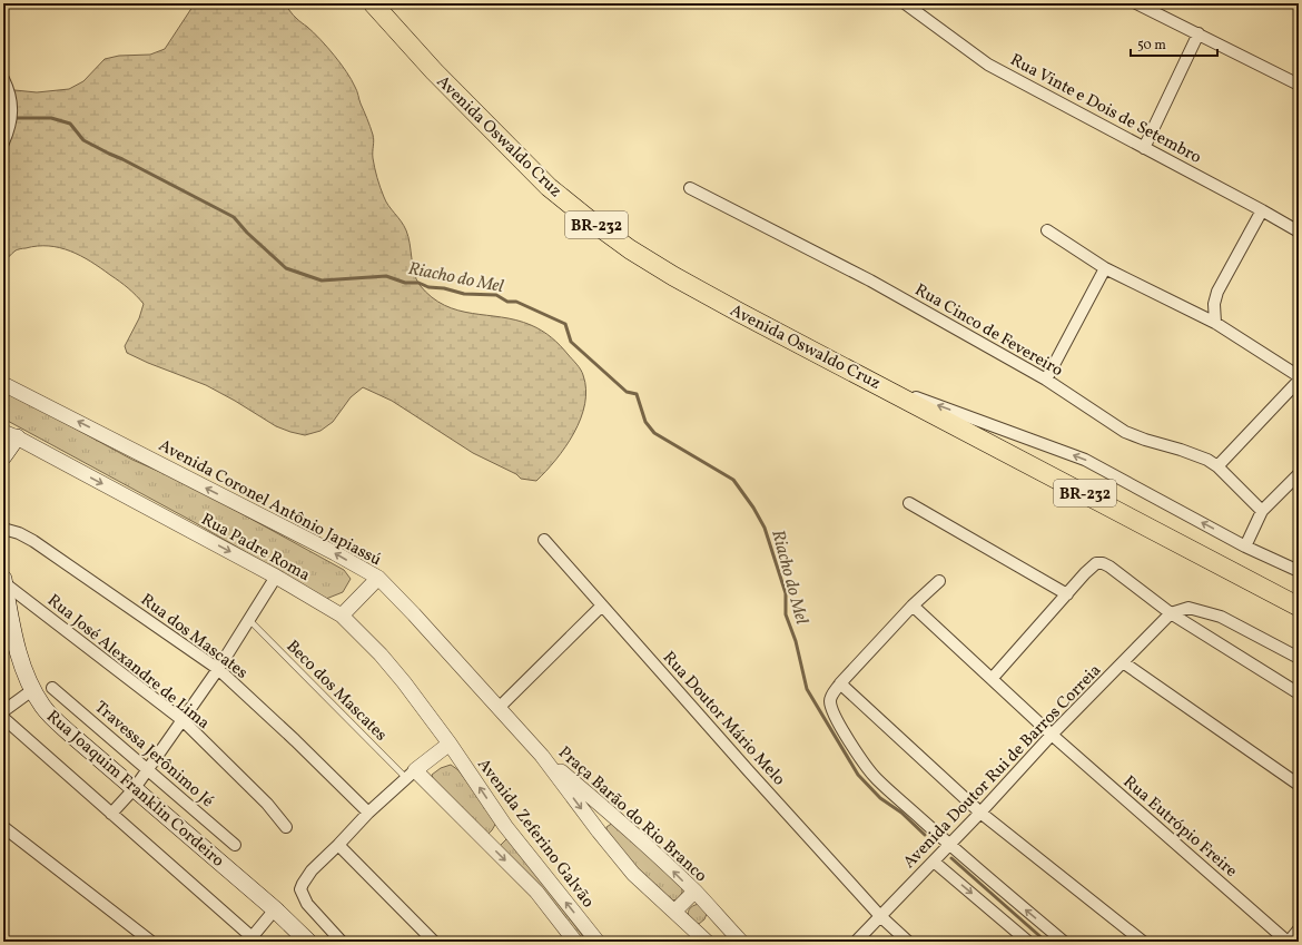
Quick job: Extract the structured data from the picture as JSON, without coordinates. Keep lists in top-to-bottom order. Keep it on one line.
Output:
{"streets":{"highway":["Avenida Oswaldo Cruz","BR-232"],"main road":["Rua Joaquim Franklin Cordeiro"],"street":["Rua Vinte e Dois de Setembro","Rua Cinco de Fevereiro","Avenida Coronel Antônio Japiassú","Rua Padre Roma","Rua dos Mascates","Rua José Alexandre de Lima","Rua Doutor Mário Melo","Travessa Jerônimo Jé","Avenida Doutor Rui de Barros Correia","Praça Barão do Rio Branco","Rua Eutrópio Freire","Avenida Zeferino Galvão"],"lane":["Beco dos Mascates"]},"crossings":[["Avenida Coronel Antônio Japiassú","Praça Barão do Rio Branco"],["Rua Padre Roma","Avenida Zeferino Galvão"],["Rua José Alexandre de Lima","Rua Joaquim Franklin Cordeiro"],["Beco dos Mascates","Avenida Zeferino Galvão"],["Rua Doutor Mário Melo","Avenida Doutor Rui de Barros Correia"],["Avenida Doutor Rui de Barros Correia","Rua Eutrópio Freire"]],"one_way":["Avenida Coronel Antônio Japiassú","Rua Padre Roma"],"water":["Riacho do Mel"],"scale_bar":"50 m"}
